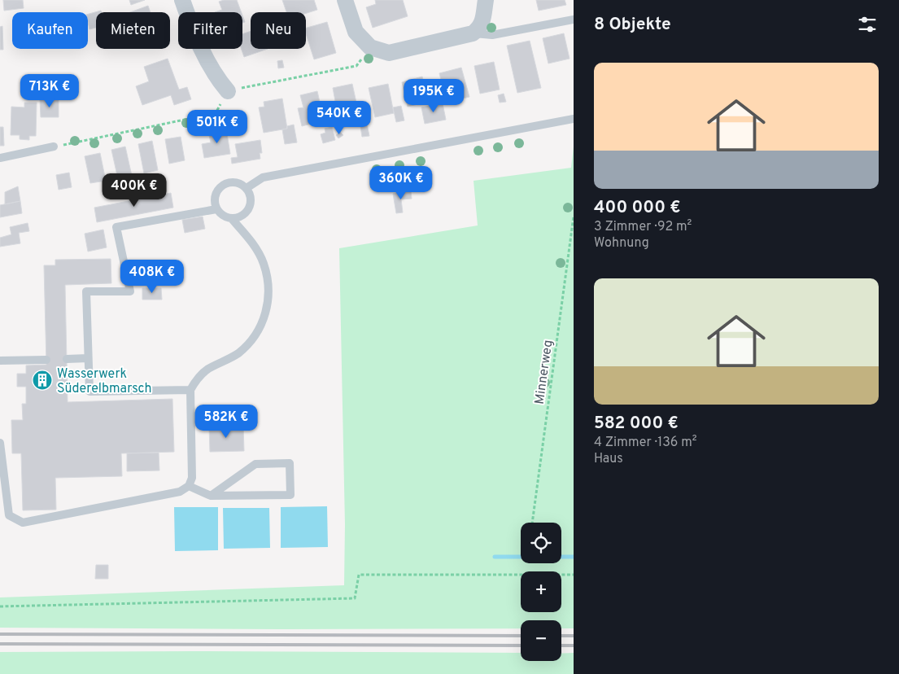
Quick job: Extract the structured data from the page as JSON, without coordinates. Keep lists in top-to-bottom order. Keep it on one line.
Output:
{"streets":{"path":["Minnerweg"]},"places":{"building":["Wasserwerk Süderelbmarsch"]},"page":{"heading":"8 Objekte","chip":["Kaufen","Mieten","Filter","Neu"],"list":[{"name":"400 000 €","note":"3 Zimmer · 92 m² · Wohnung"},{"name":"582 000 €","note":"4 Zimmer · 136 m² · Haus"}],"price":["713K €","195K €","540K €","501K €","360K €","400K €","408K €","582K €"],"map_buttons":["+","−"]}}
